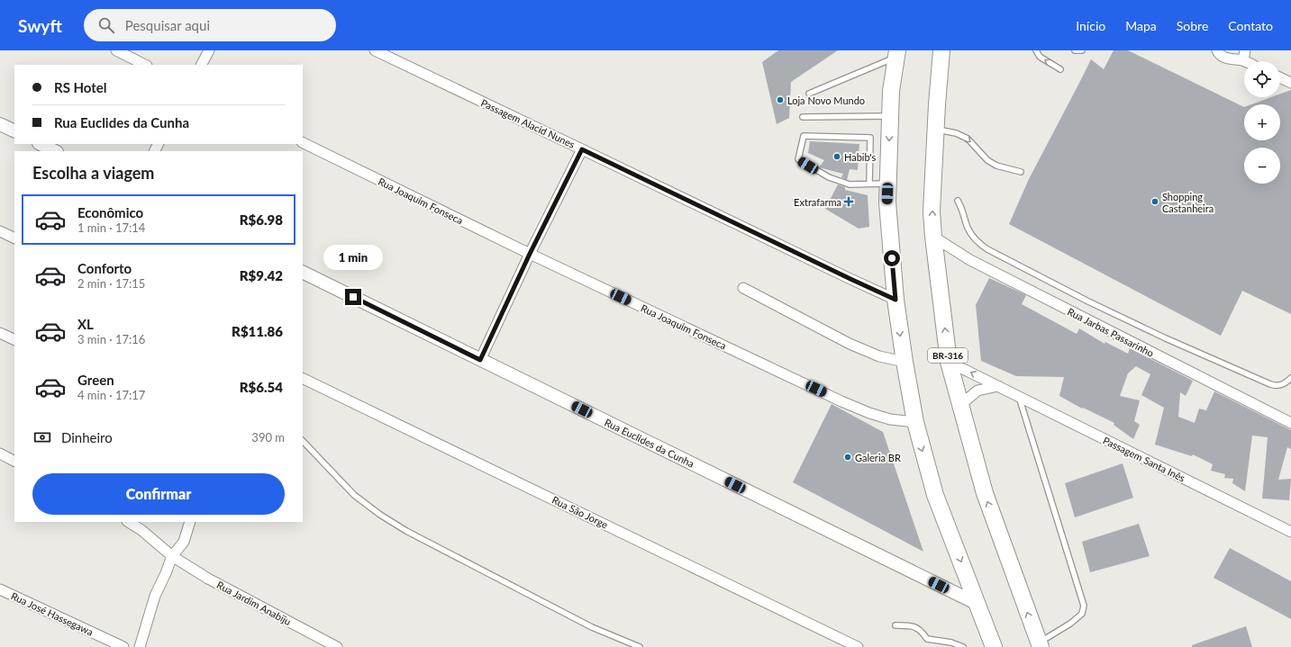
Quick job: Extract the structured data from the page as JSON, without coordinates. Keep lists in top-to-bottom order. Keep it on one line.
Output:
{"streets":{"highway":["BR-316"],"street":["Passagem Alacid Nunes","Rua Joaquim Fonseca","Rua Jarbas Passarinho","Rua Euclides da Cunha","Passagem Santa Inês","Rua São Jorge","Rua Jardim Anabiju","Rua José Hassegawa"]},"crossings":[["Rua Jarbas Passarinho","BR-316"],["BR-316","Passagem Santa Inês"]],"places":{"other":["Loja Novo Mundo","Habib's","Shopping Castanheira","Galeria BR"],"health":["Extrafarma"]},"page":{"header":"Swyft","search":"Pesquisar aqui","nav":["Início","Mapa","Sobre","Contato"],"map_buttons":["+","−"],"banner":["RS Hotel","Rua Euclides da Cunha"],"heading":"Escolha a viagem","list":[{"name":"Econômico","note":"1 min · 17:14","value":"R$6.98"},{"name":"Conforto","note":"2 min · 17:15","value":"R$9.42"},{"name":"XL","note":"3 min · 17:16","value":"R$11.86"},{"name":"Green","note":"4 min · 17:17","value":"R$6.54"}],"bubble":"1 min","pay":["Dinheiro","390 m"],"buttons":"Confirmar"}}
